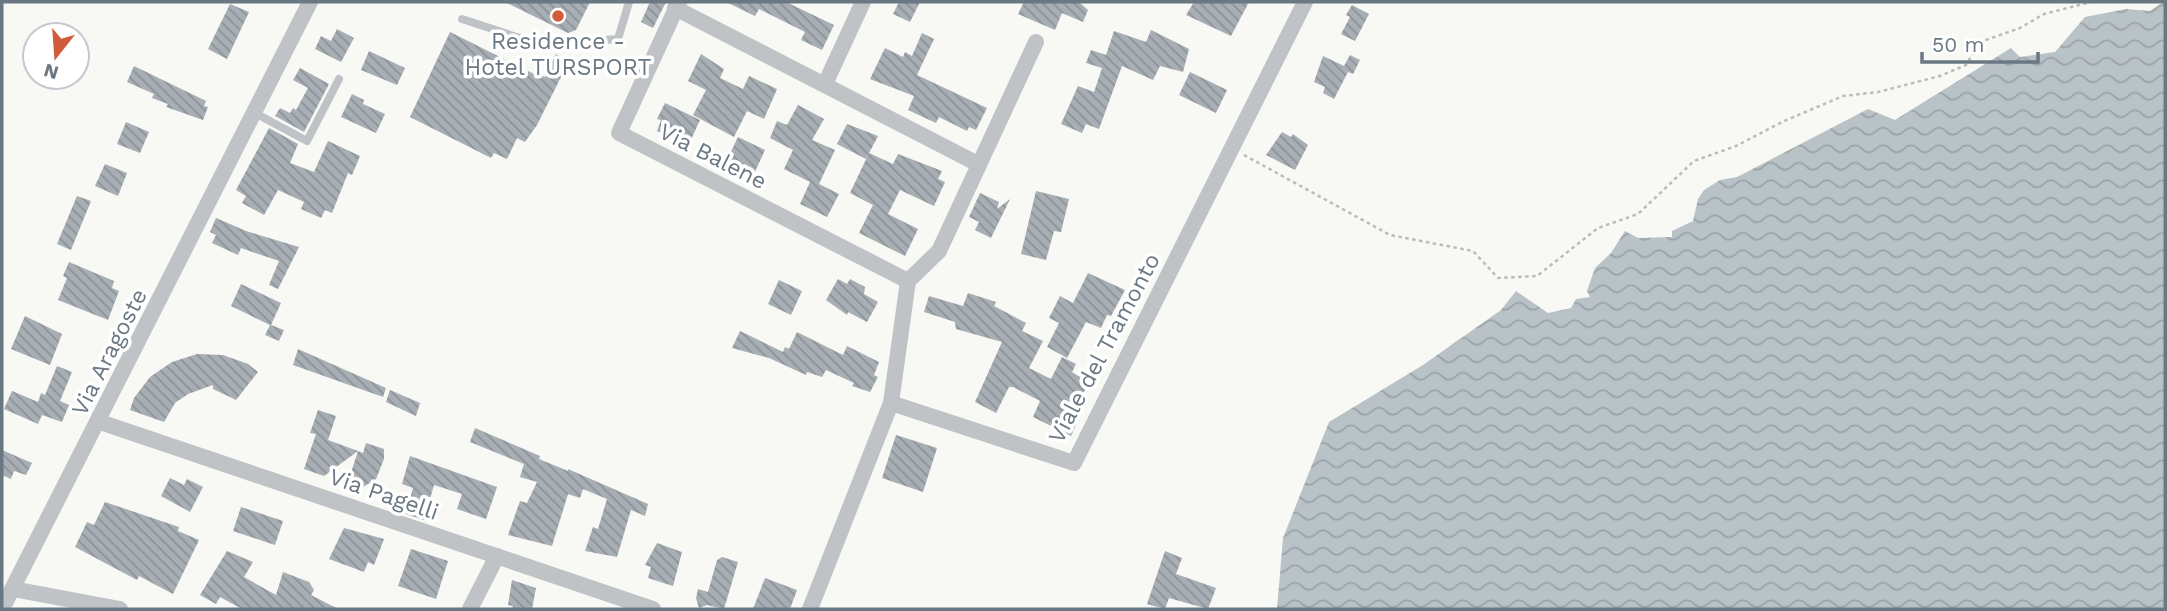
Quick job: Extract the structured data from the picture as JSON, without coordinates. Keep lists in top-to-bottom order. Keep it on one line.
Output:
{"streets":{"street":["Via Balene","Viale del Tramonto","Via Aragoste","Via Pagelli"]},"crossings":[["Via Aragoste","Via Pagelli"]],"places":["Residence - Hotel TURSPORT"],"scale_bar":"50 m","north":"bottom"}
